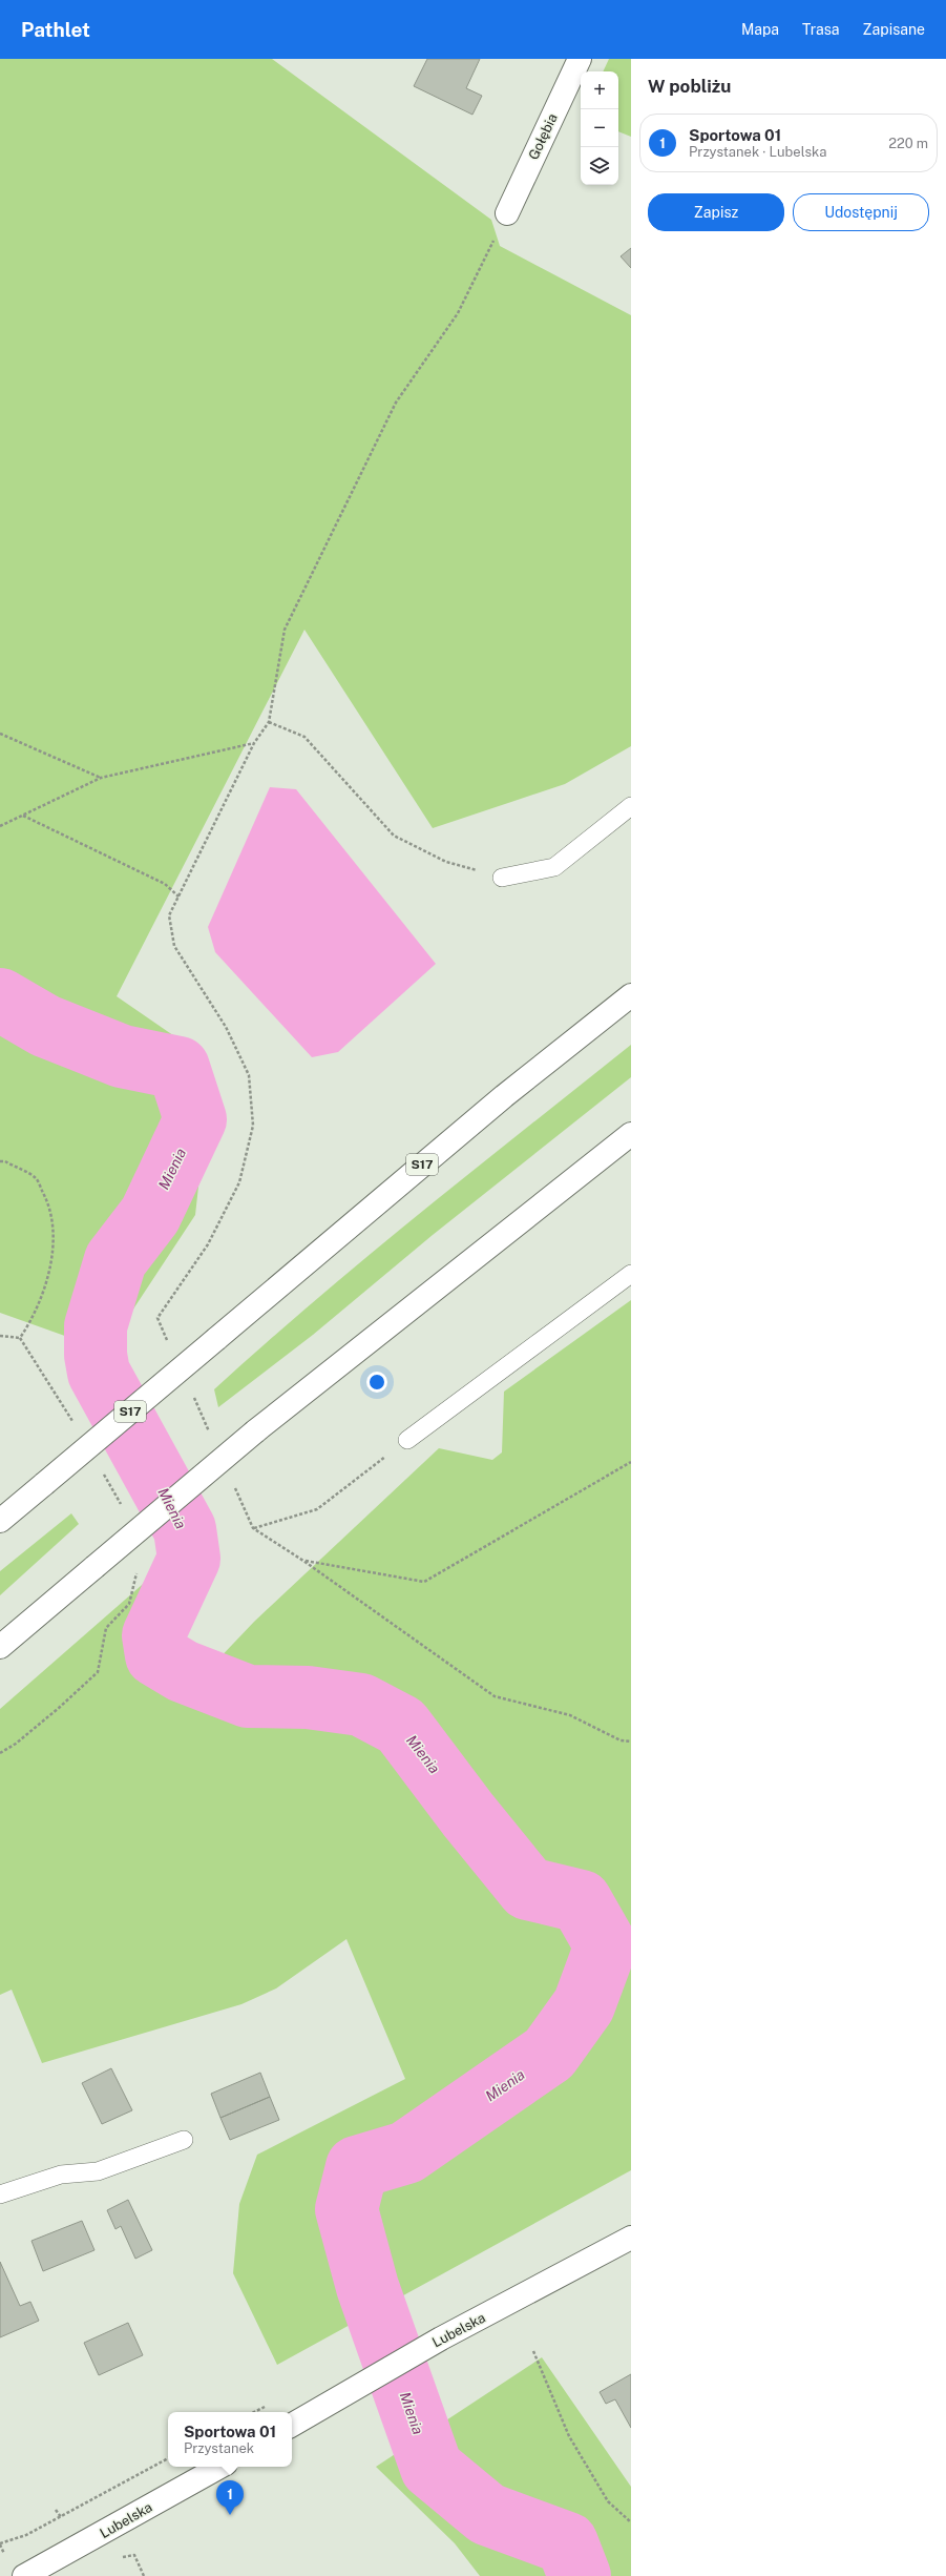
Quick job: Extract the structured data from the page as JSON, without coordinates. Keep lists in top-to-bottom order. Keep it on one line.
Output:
{"streets":{"main road":["Gołębia","S17","Lubelska"]},"water":["Mienia"],"page":{"header":"Pathlet","nav":["Mapa","Trasa","Zapisane"],"heading":"W pobliżu","map_buttons":["+","−"],"list":[{"mark":"1","name":"Sportowa 01","note":"Przystanek · Lubelska","value":"220 m"}],"buttons":["Zapisz","Udostępnij"],"popup":["Sportowa 01","Przystanek"],"pins":"1"}}
